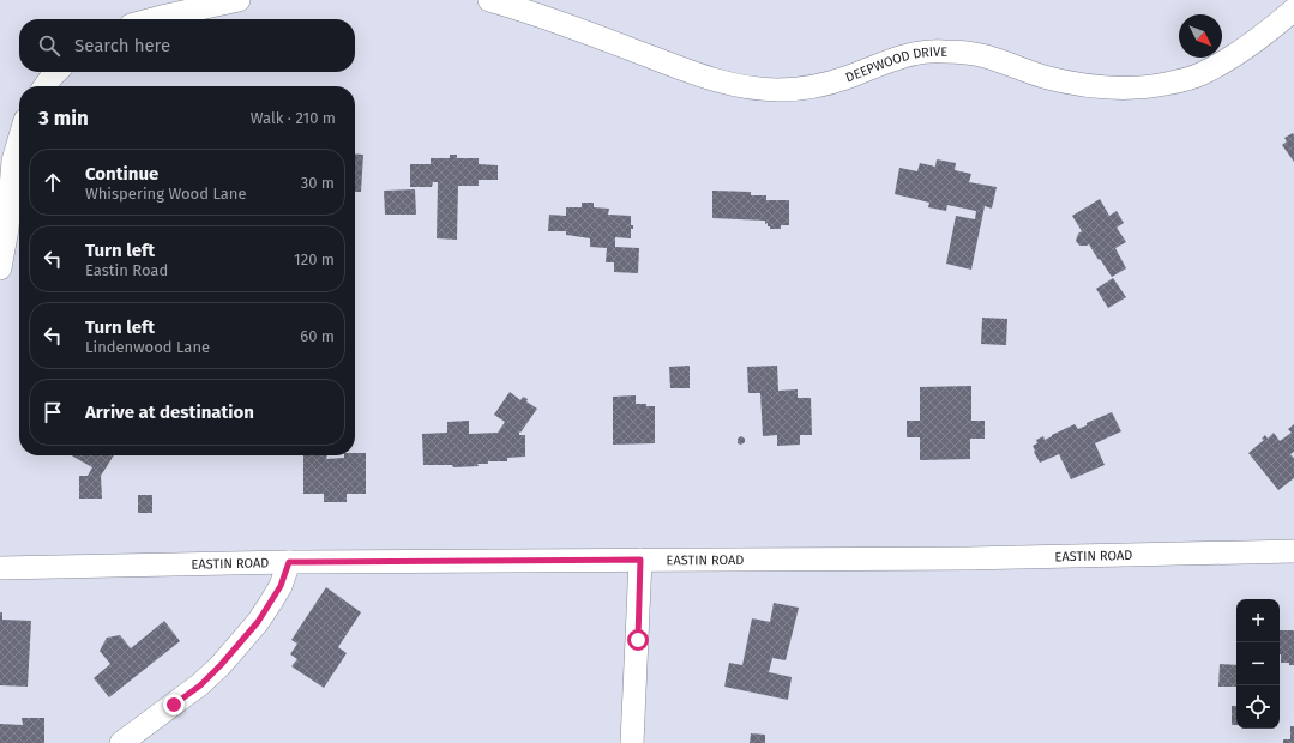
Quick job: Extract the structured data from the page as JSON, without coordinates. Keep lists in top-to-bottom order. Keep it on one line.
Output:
{"streets":{"street":["DEEPWOOD DRIVE","EASTIN ROAD"]},"north":"bottom right","page":{"search":"Search here","heading":["3 min","Walk · 210 m"],"list":[["Continue","Whispering Wood Lane","30 m"],["Turn left","Eastin Road","120 m"],["Turn left","Lindenwood Lane","60 m"],"Arrive at destination"],"map_buttons":["+","−"]}}
